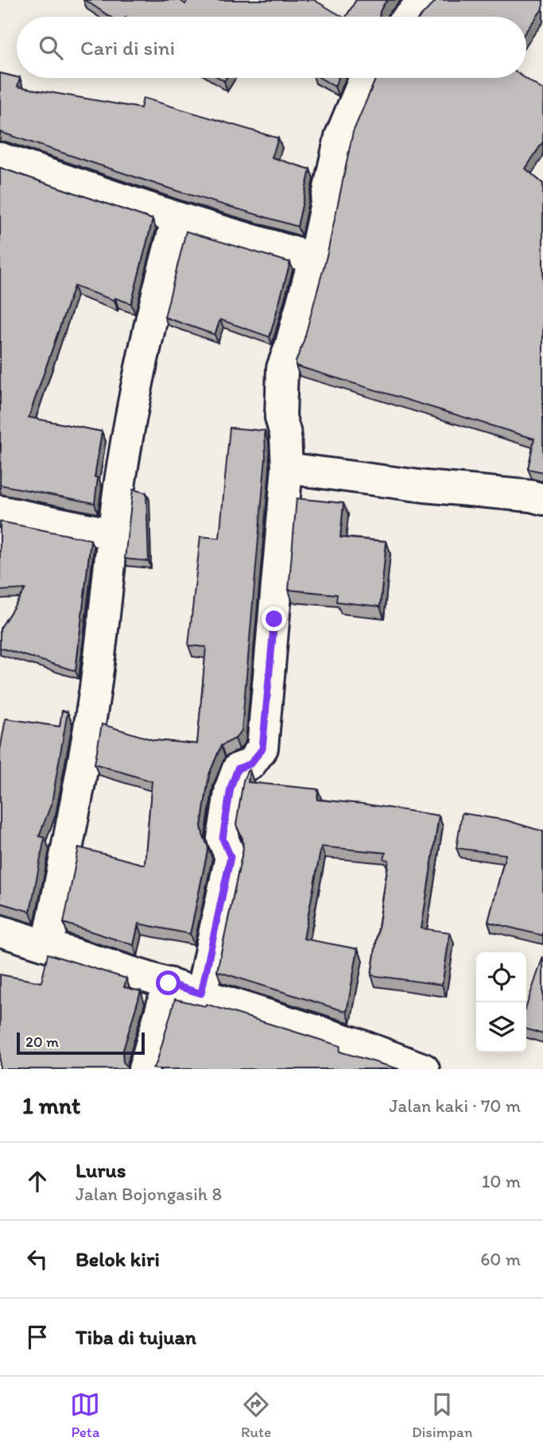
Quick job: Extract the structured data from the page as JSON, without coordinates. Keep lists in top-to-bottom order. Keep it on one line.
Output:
{"scale_bar":"20 m","page":{"search":"Cari di sini","scale":"20 m","heading":["1 mnt","Jalan kaki · 70 m"],"list":[["Lurus","Jalan Bojongasih 8","10 m"],["Belok kiri","60 m"],"Tiba di tujuan"],"nav":["Peta","Rute","Disimpan"]}}
